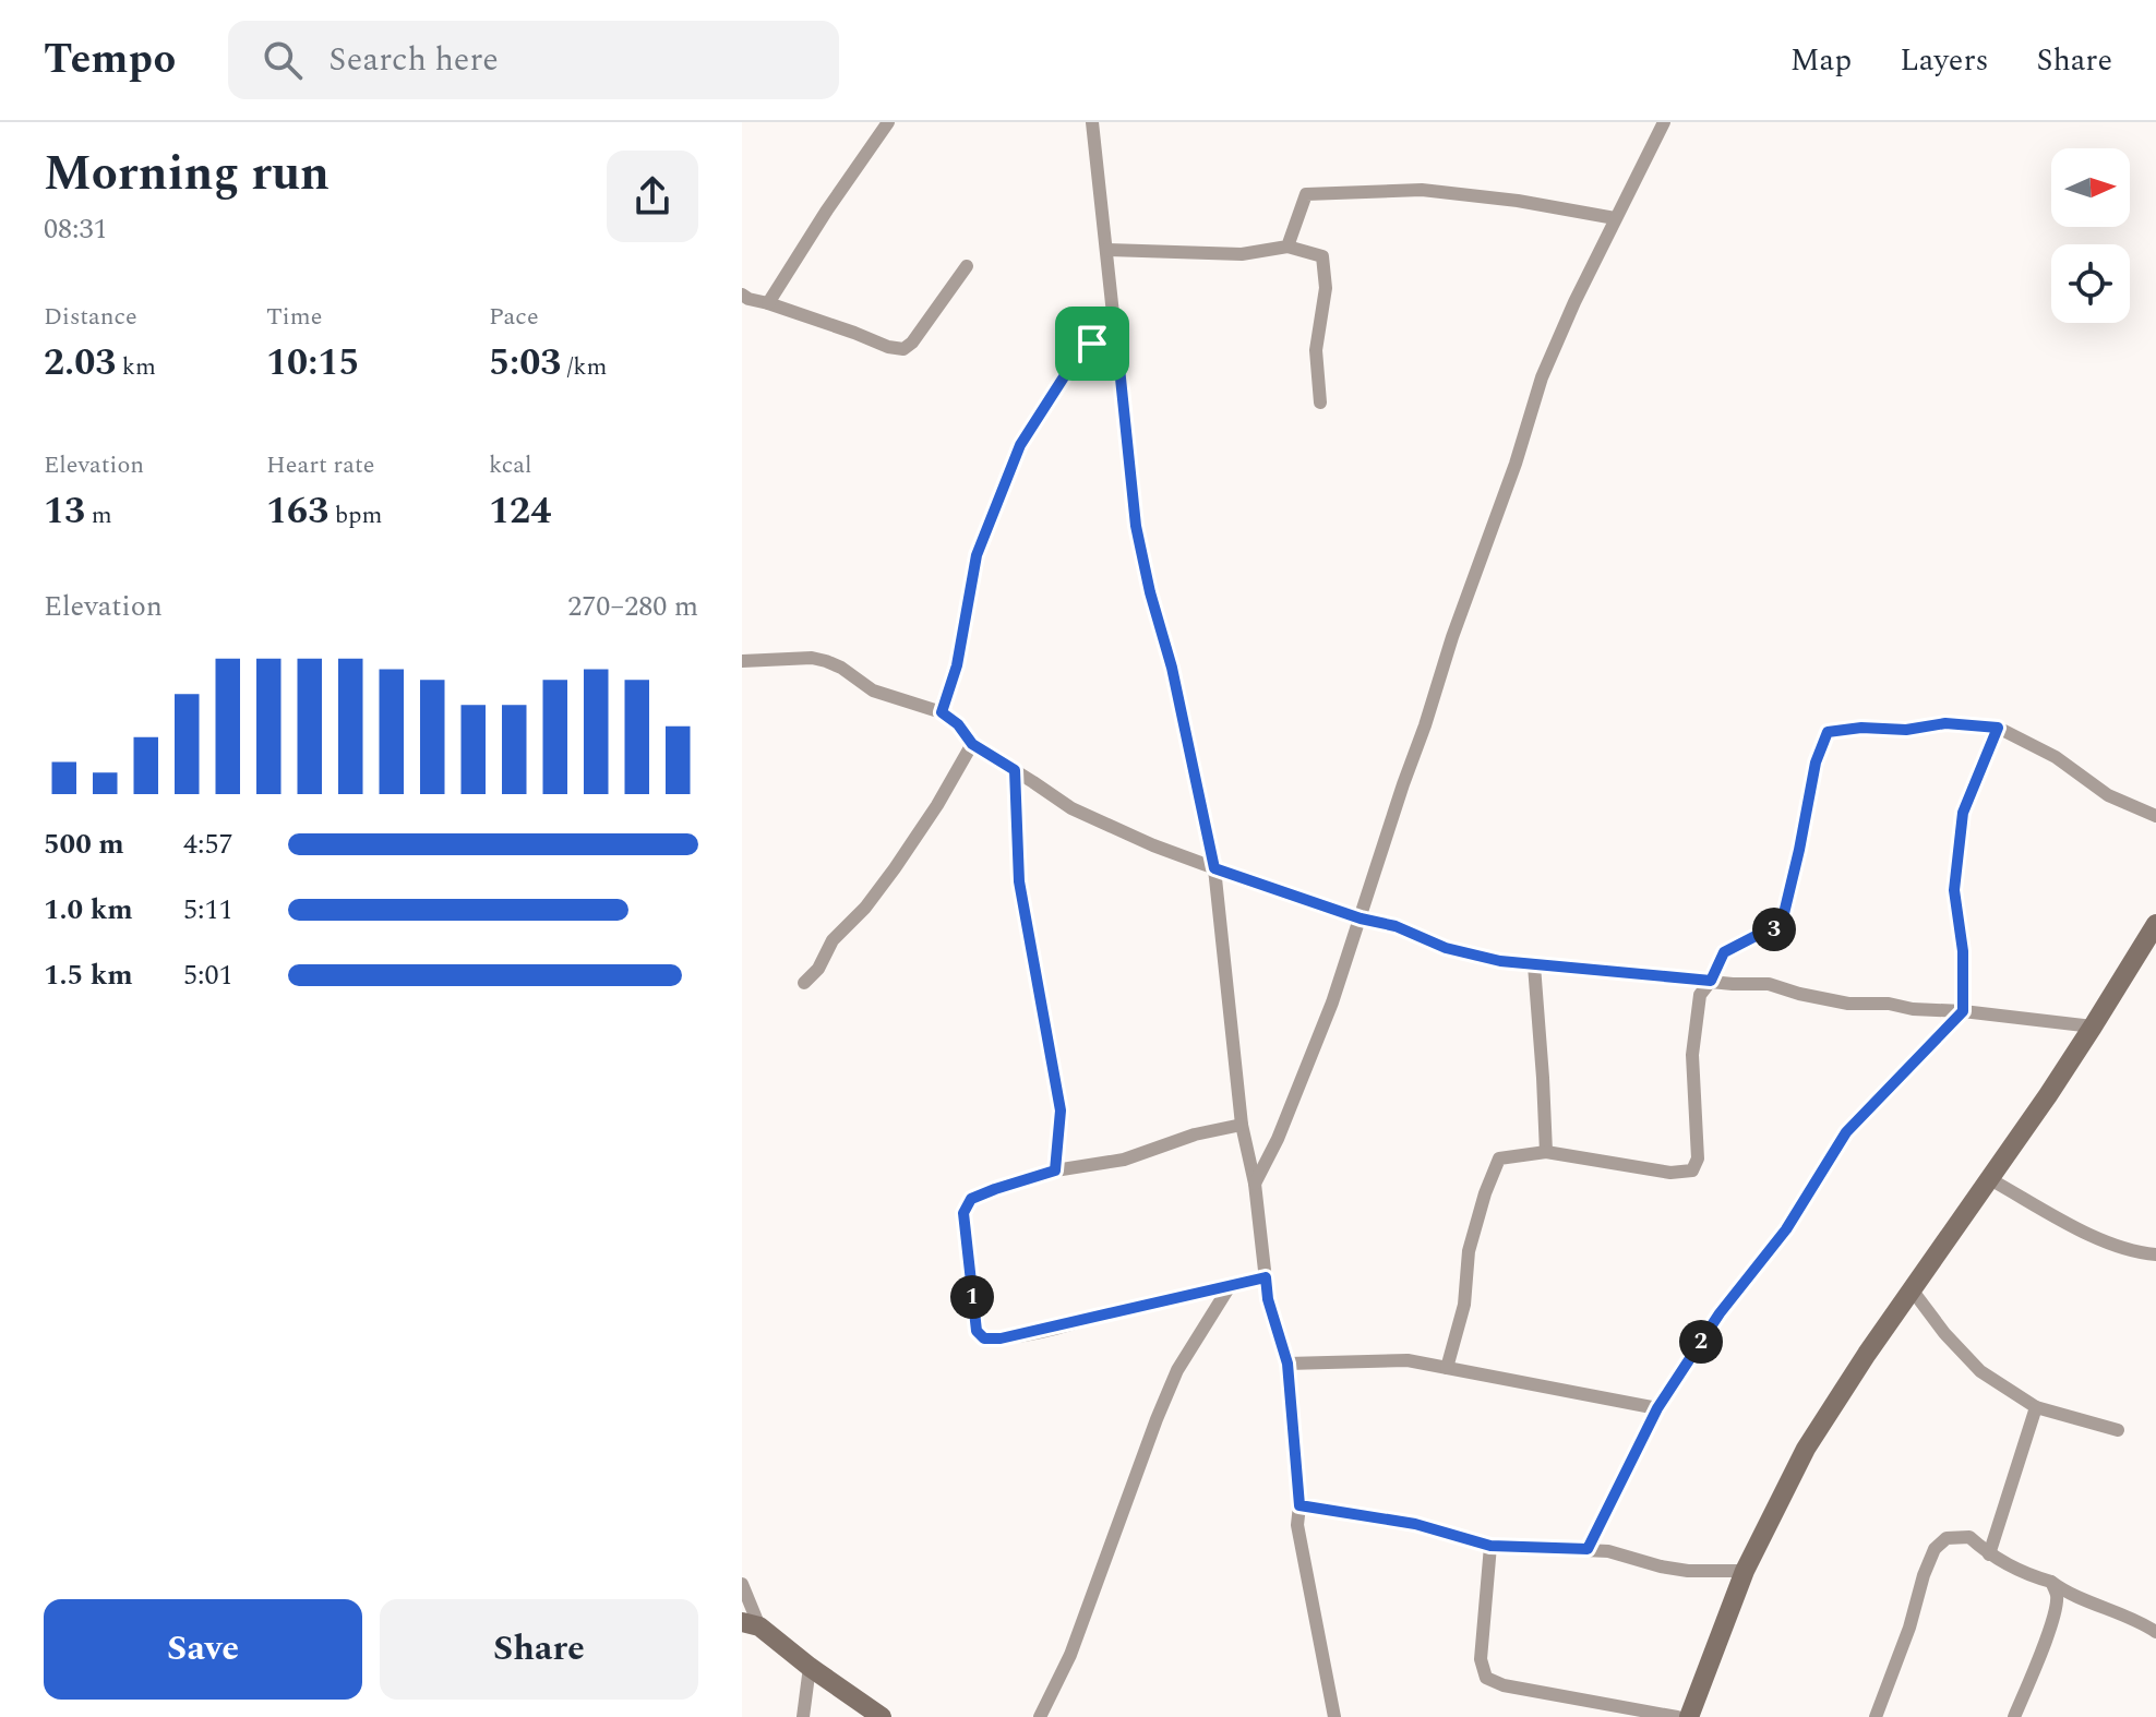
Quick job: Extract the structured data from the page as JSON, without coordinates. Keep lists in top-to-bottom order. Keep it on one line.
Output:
{"north":"right","page":{"header":"Tempo","search":"Search here","nav":["Map","Layers","Share"],"heading":["Morning run","08:31"],"stats":[["Distance","2.03 km"],["Time","10:15"],["Pace","5:03 /km"],["Elevation","13 m"],["Heart rate","163 bpm"],["kcal","124"]],"chart":["Elevation","270–280 m"],"list":[{"name":"500 m","note":"4:57"},{"name":"1.0 km","note":"5:11"},{"name":"1.5 km","note":"5:01"}],"pins":["3","1","2"],"buttons":["Save","Share"]}}
